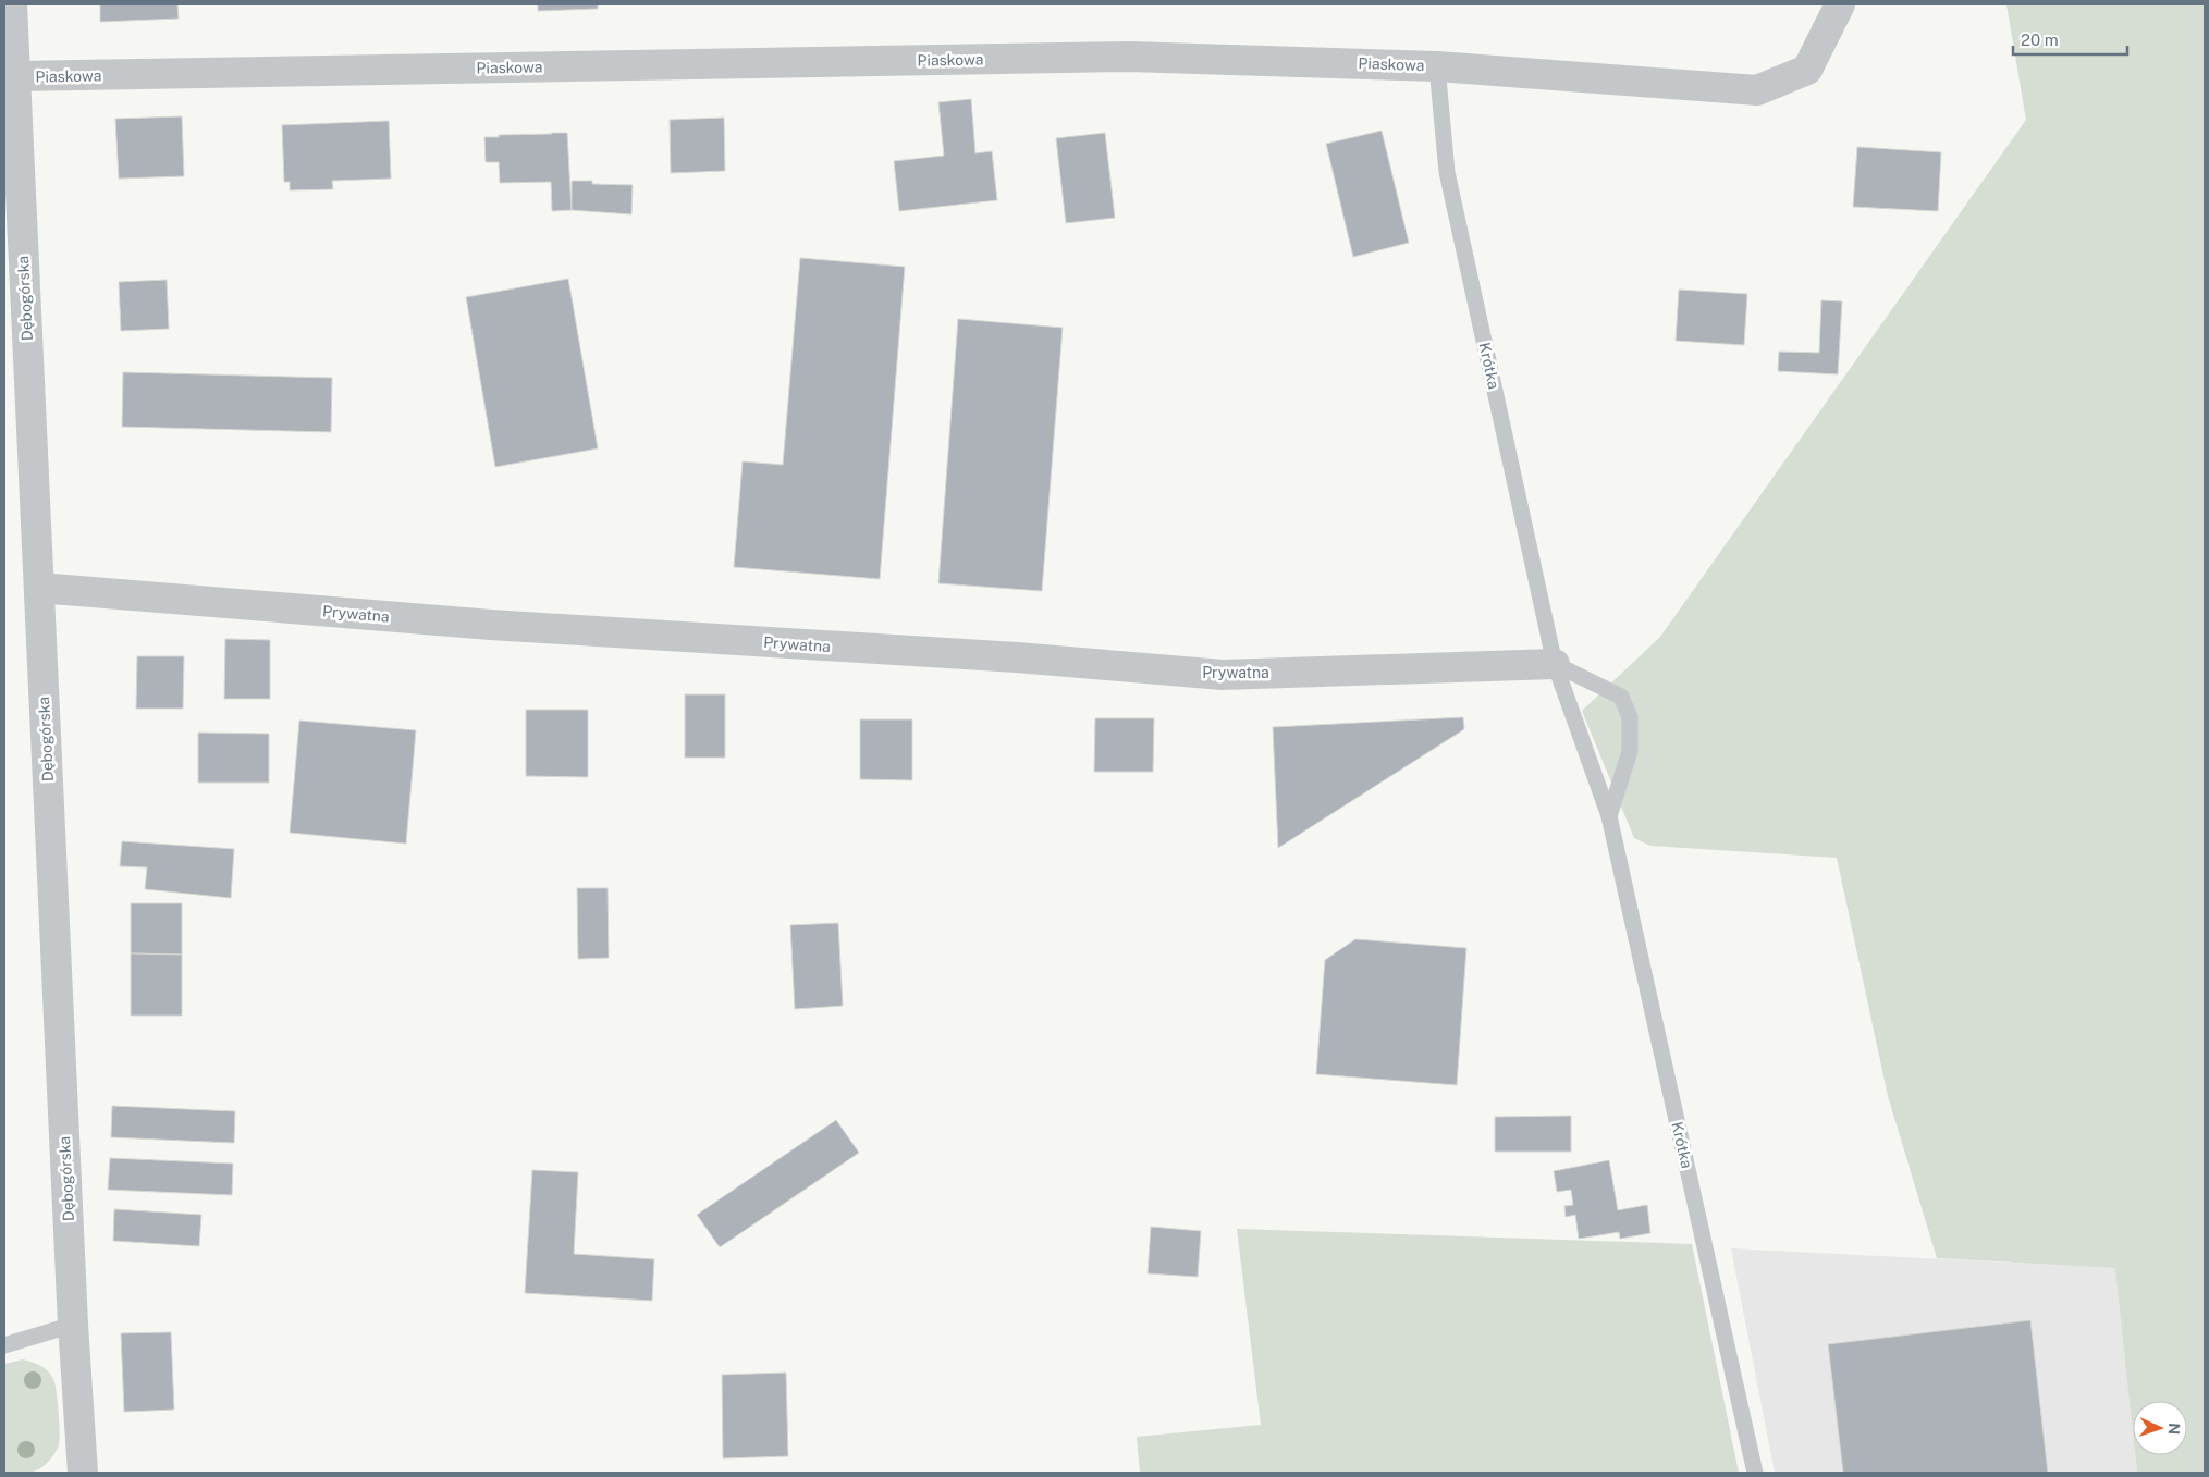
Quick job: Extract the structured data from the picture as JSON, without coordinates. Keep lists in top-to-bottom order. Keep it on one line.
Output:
{"streets":{"street":["Piaskowa","Dębogórska","Prywatna"],"lane":["Krótka"]},"crossings":[["Piaskowa","Dębogórska"],["Piaskowa","Krótka"],["Dębogórska","Prywatna"],["Krótka","Prywatna"]],"scale_bar":"20 m","north":"right"}
